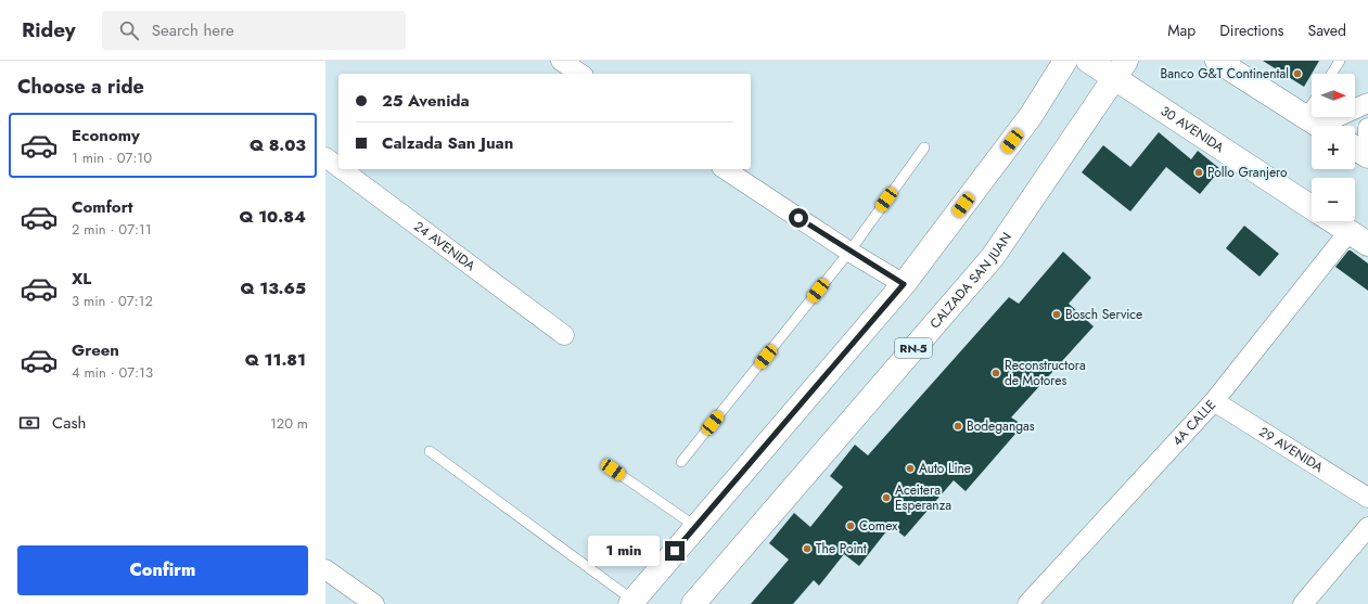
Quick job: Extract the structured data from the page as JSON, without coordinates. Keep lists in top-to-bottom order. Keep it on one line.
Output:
{"streets":{"main road":["30 AVENIDA","CALZADA SAN JUAN","RN-5"],"street":["24 AVENIDA","4A CALLE","29 AVENIDA"]},"crossings":[["30 AVENIDA","CALZADA SAN JUAN"],["30 AVENIDA","4A CALLE"],["4A CALLE","29 AVENIDA"]],"places":["Banco G&T Continental","Pollo Granjero","Bosch Service","Reconstructora de Motores","Bodegangas","Auto Line","Aceitera Esperanza","Comex","The Point"],"north":"right","page":{"header":"Ridey","search":"Search here","nav":["Map","Directions","Saved"],"heading":"Choose a ride","map_buttons":["+","−"],"banner":["25 Avenida","Calzada San Juan"],"list":[{"name":"Economy","note":"1 min · 07:10","value":"Q 8.03"},{"name":"Comfort","note":"2 min · 07:11","value":"Q 10.84"},{"name":"XL","note":"3 min · 07:12","value":"Q 13.65"},{"name":"Green","note":"4 min · 07:13","value":"Q 11.81"}],"pay":["Cash","120 m"],"bubble":"1 min","buttons":"Confirm"}}
